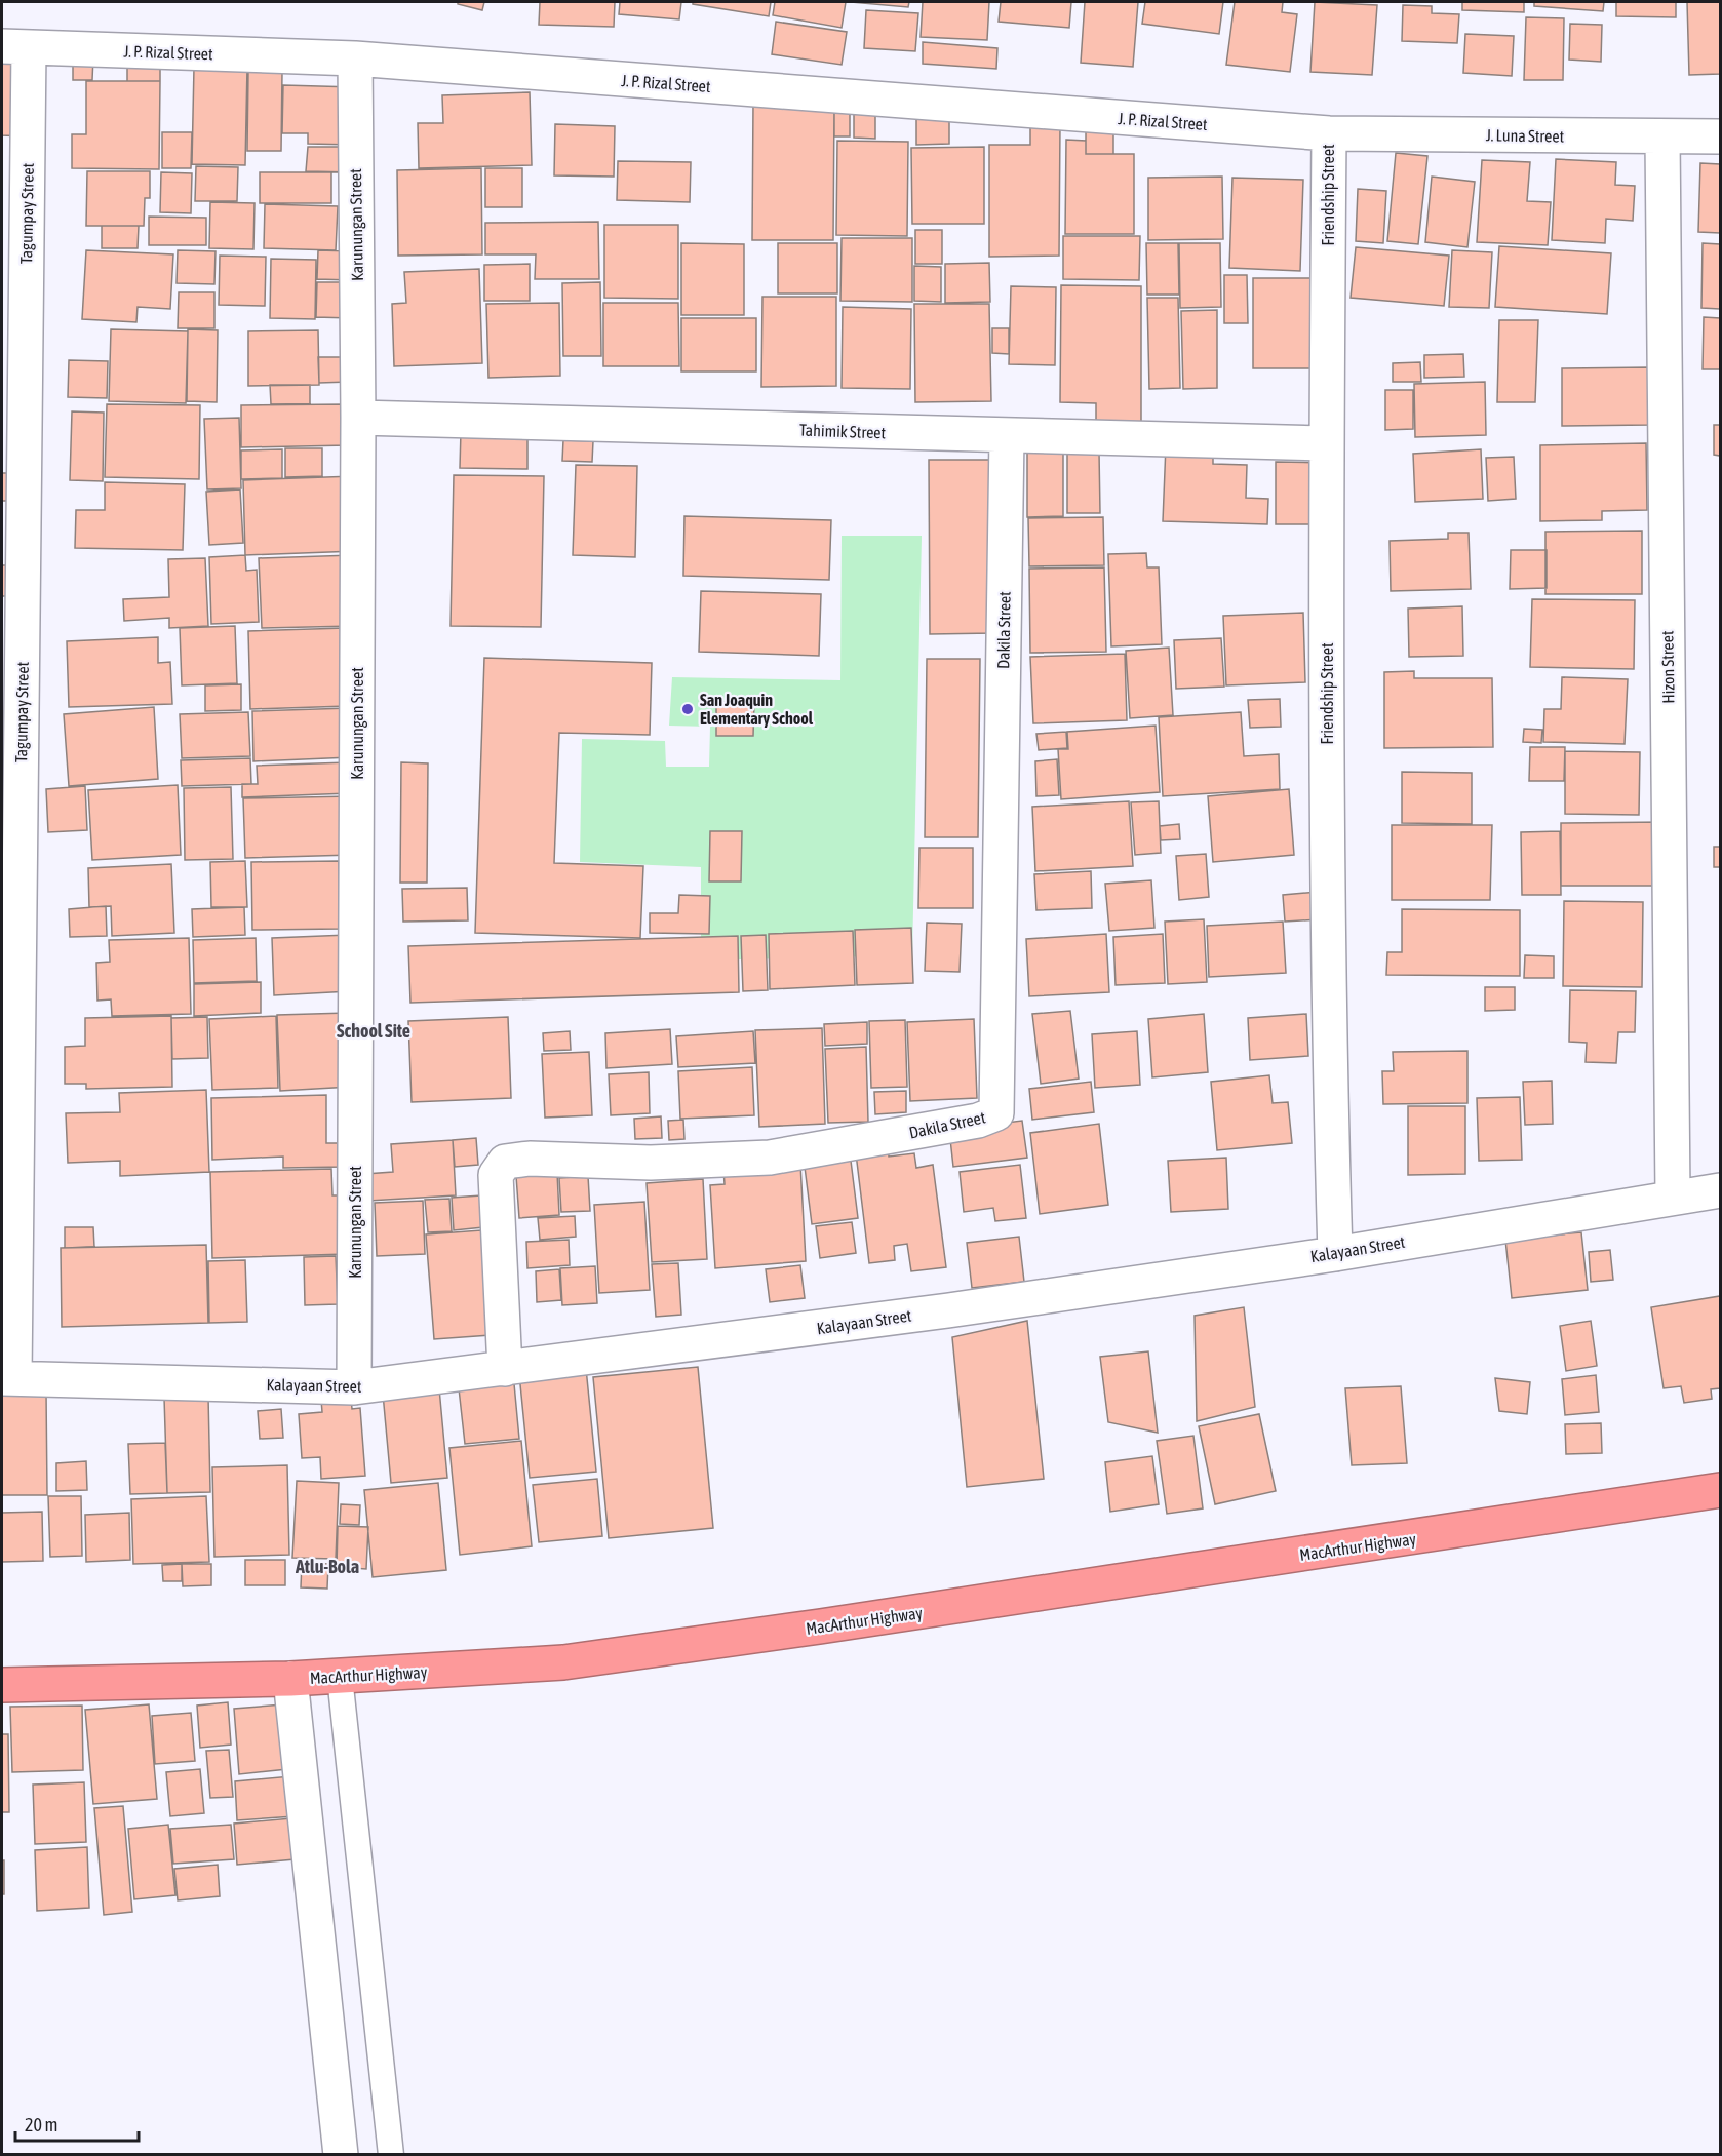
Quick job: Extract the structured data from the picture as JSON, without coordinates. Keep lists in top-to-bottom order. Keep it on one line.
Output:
{"streets":{"highway":["MacArthur Highway"],"street":["J. P. Rizal Street","J. Luna Street","Friendship Street","Tagumpay Street","Karunungan Street","Tahimik Street","Dakila Street","Hizon Street","Kalayaan Street"]},"crossings":[["J. P. Rizal Street","J. Luna Street"],["J. P. Rizal Street","Friendship Street"],["J. P. Rizal Street","Tagumpay Street"],["J. P. Rizal Street","Karunungan Street"],["J. Luna Street","Friendship Street"],["J. Luna Street","Hizon Street"],["Friendship Street","Tahimik Street"],["Friendship Street","Kalayaan Street"],["Tagumpay Street","Kalayaan Street"],["Karunungan Street","Tahimik Street"],["Karunungan Street","Kalayaan Street"],["Tahimik Street","Dakila Street"],["Dakila Street","Kalayaan Street"],["Hizon Street","Kalayaan Street"]],"districts":["School Site","Atlu-Bola"],"places":["San Joaquin Elementary School"],"scale_bar":"20 m"}
